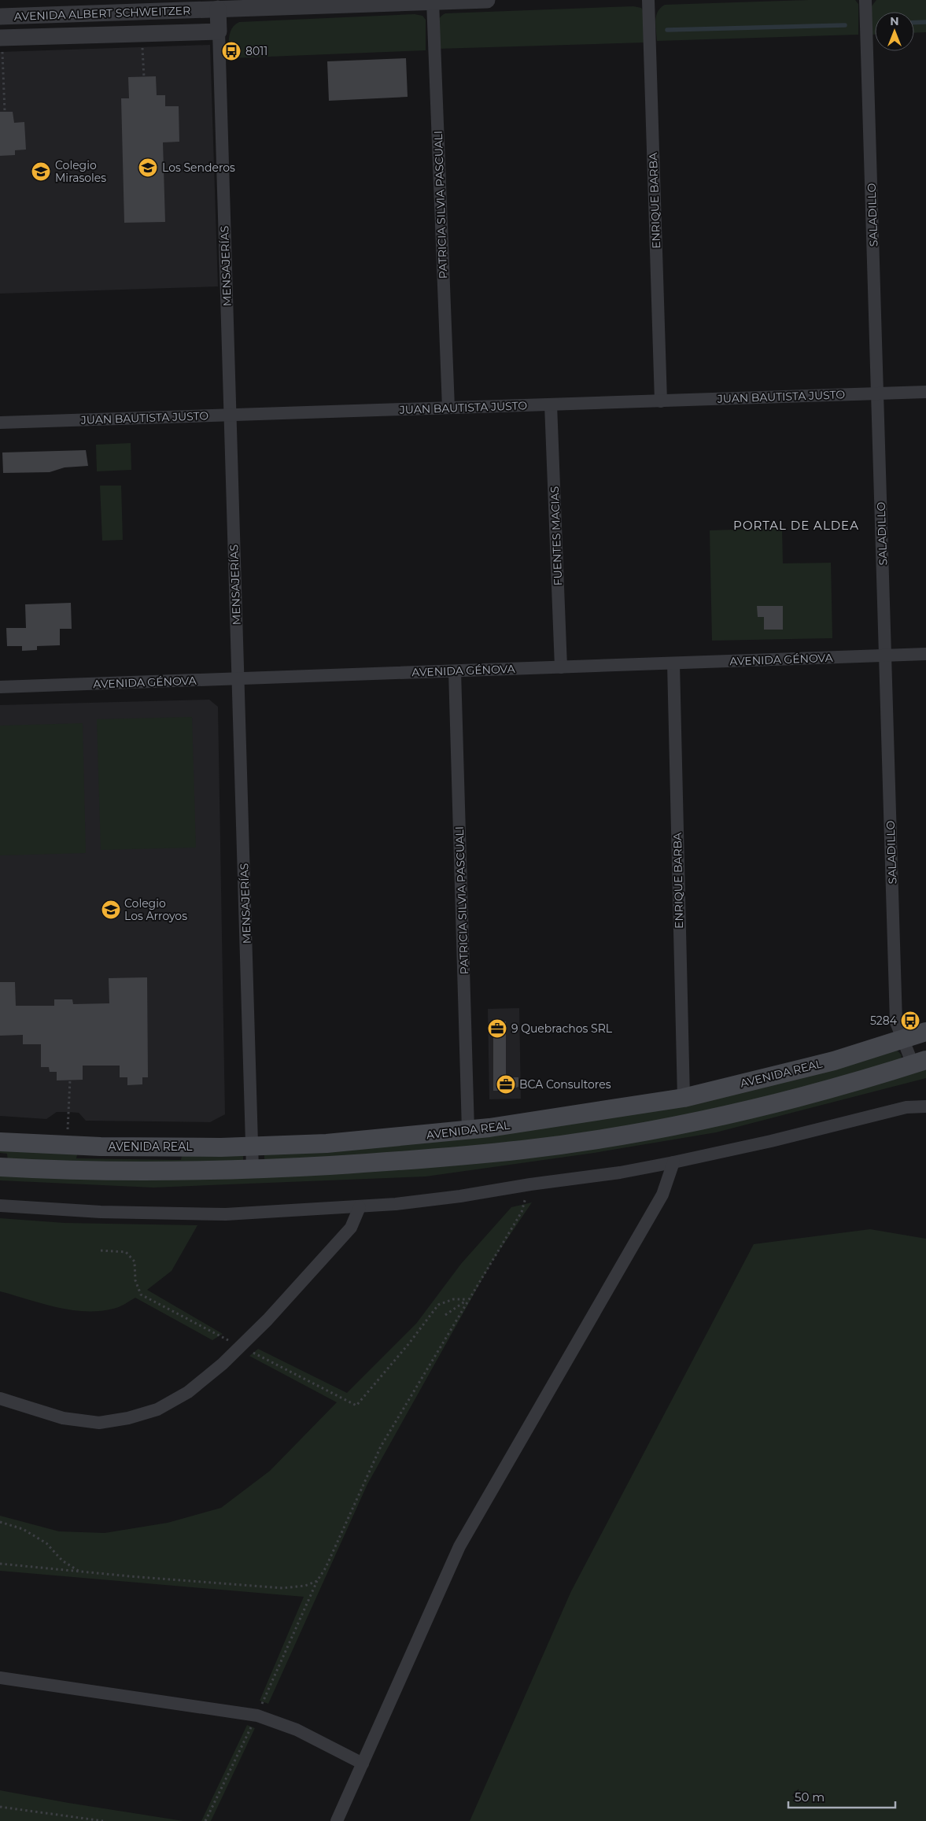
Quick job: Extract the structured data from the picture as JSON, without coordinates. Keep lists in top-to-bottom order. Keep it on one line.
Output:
{"streets":{"main road":["AVENIDA REAL"],"street":["AVENIDA ALBERT SCHWEITZER","ENRIQUE BARBA","PATRICIA SILVIA PASCUALI","SALADILLO","MENSAJERÍAS","JUAN BAUTISTA JUSTO","FUENTES MACIAS","AVENIDA GÉNOVA"]},"crossings":[["AVENIDA ALBERT SCHWEITZER","PATRICIA SILVIA PASCUALI"],["AVENIDA ALBERT SCHWEITZER","MENSAJERÍAS"],["ENRIQUE BARBA","JUAN BAUTISTA JUSTO"],["ENRIQUE BARBA","AVENIDA GÉNOVA"],["ENRIQUE BARBA","AVENIDA REAL"],["PATRICIA SILVIA PASCUALI","JUAN BAUTISTA JUSTO"],["PATRICIA SILVIA PASCUALI","AVENIDA GÉNOVA"],["PATRICIA SILVIA PASCUALI","AVENIDA REAL"],["SALADILLO","JUAN BAUTISTA JUSTO"],["SALADILLO","AVENIDA GÉNOVA"],["SALADILLO","AVENIDA REAL"],["MENSAJERÍAS","JUAN BAUTISTA JUSTO"],["MENSAJERÍAS","AVENIDA GÉNOVA"],["MENSAJERÍAS","AVENIDA REAL"],["JUAN BAUTISTA JUSTO","FUENTES MACIAS"],["FUENTES MACIAS","AVENIDA GÉNOVA"]],"districts":["PORTAL DE ALDEA"],"places":{"bus stop":["8011","5284"],"school or university":["Los Senderos","Colegio Mirasoles","Colegio Los Arroyos"],"office":["9 Quebrachos SRL","BCA Consultores"]},"scale_bar":"50 m","north":"top"}
